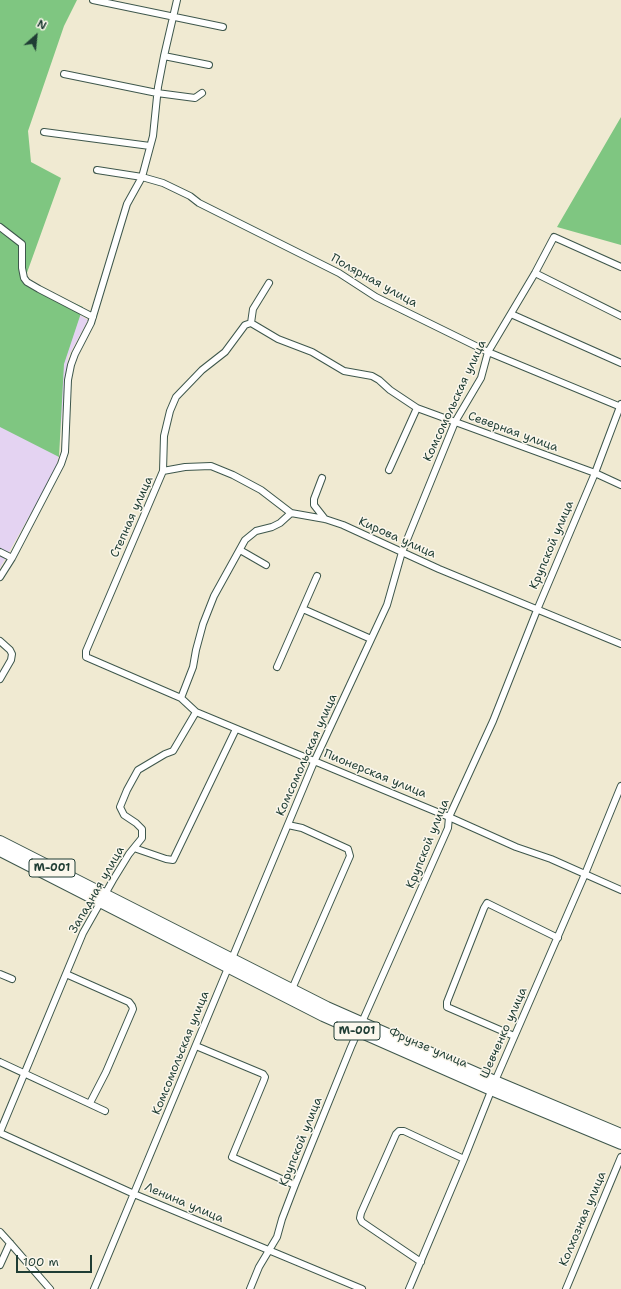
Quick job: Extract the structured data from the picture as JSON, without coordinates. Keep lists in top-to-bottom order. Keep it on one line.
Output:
{"streets":{"main road":["M-001","Фрунзе улица"],"street":["Полярная улица","Комсомольская улица","Северная улица","Степная улица","Кирова улица","Крупской улица","Пионерская улица","Западная улица","Шевченко улица","Ленина улица","Колхозная улица"]},"crossings":[["Полярная улица","Комсомольская улица"],["Полярная улица","Крупской улица"],["Комсомольская улица","Северная улица"],["Комсомольская улица","Кирова улица"],["Комсомольская улица","Пионерская улица"],["Комсомольская улица","Фрунзе улица"],["Комсомольская улица","Ленина улица"],["Северная улица","Степная улица"],["Северная улица","Крупской улица"],["Степная улица","Кирова улица"],["Степная улица","Пионерская улица"],["Кирова улица","Крупской улица"],["Крупской улица","Пионерская улица"],["Крупской улица","Фрунзе улица"],["Крупской улица","Ленина улица"],["Пионерская улица","Западная улица"],["Пионерская улица","Шевченко улица"],["M-001","Западная улица"],["M-001","Фрунзе улица"],["Западная улица","Фрунзе улица"],["Западная улица","Ленина улица"],["Шевченко улица","Фрунзе улица"]],"scale_bar":"100 m","north":"top right"}
